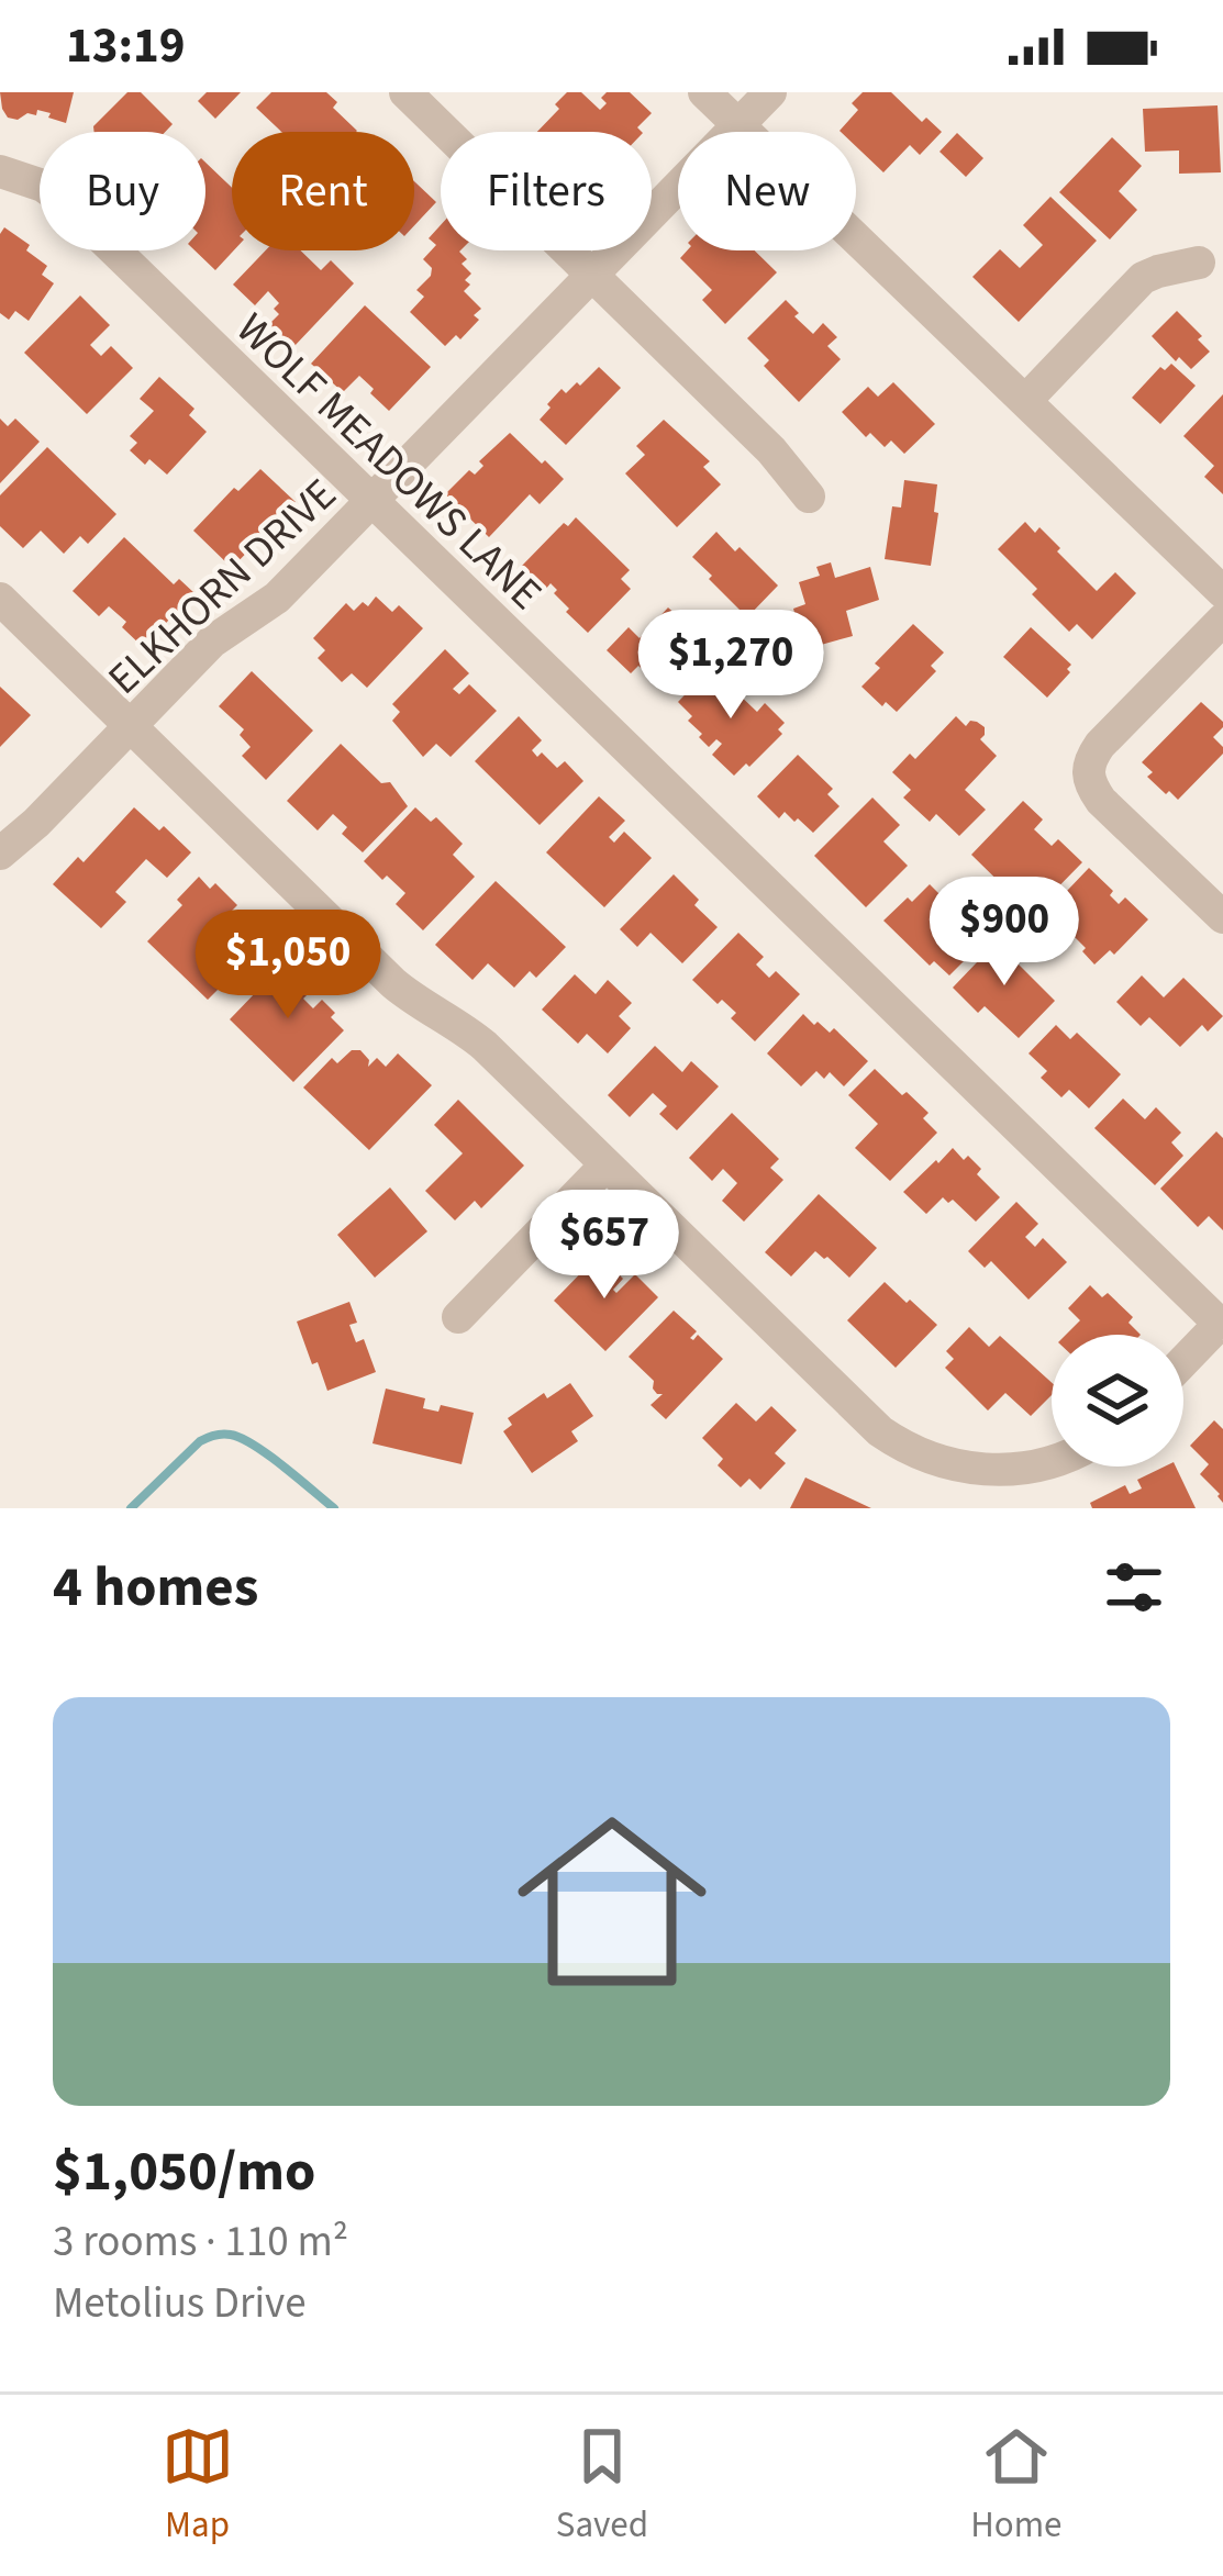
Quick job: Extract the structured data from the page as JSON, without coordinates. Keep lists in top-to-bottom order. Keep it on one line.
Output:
{"streets":{"street":["WOLF MEADOWS LANE","ELKHORN DRIVE"]},"crossings":[["WOLF MEADOWS LANE","ELKHORN DRIVE"]],"page":{"status":"13:19","chip":["Buy","Rent","Filters","New"],"price":["$1,270","$900","$1,050","$657"],"heading":"4 homes","list":[{"name":"$1,050/mo","note":"3 rooms · 110 m² · Metolius Drive"}],"tabs":["Map","Saved","Home"]}}
